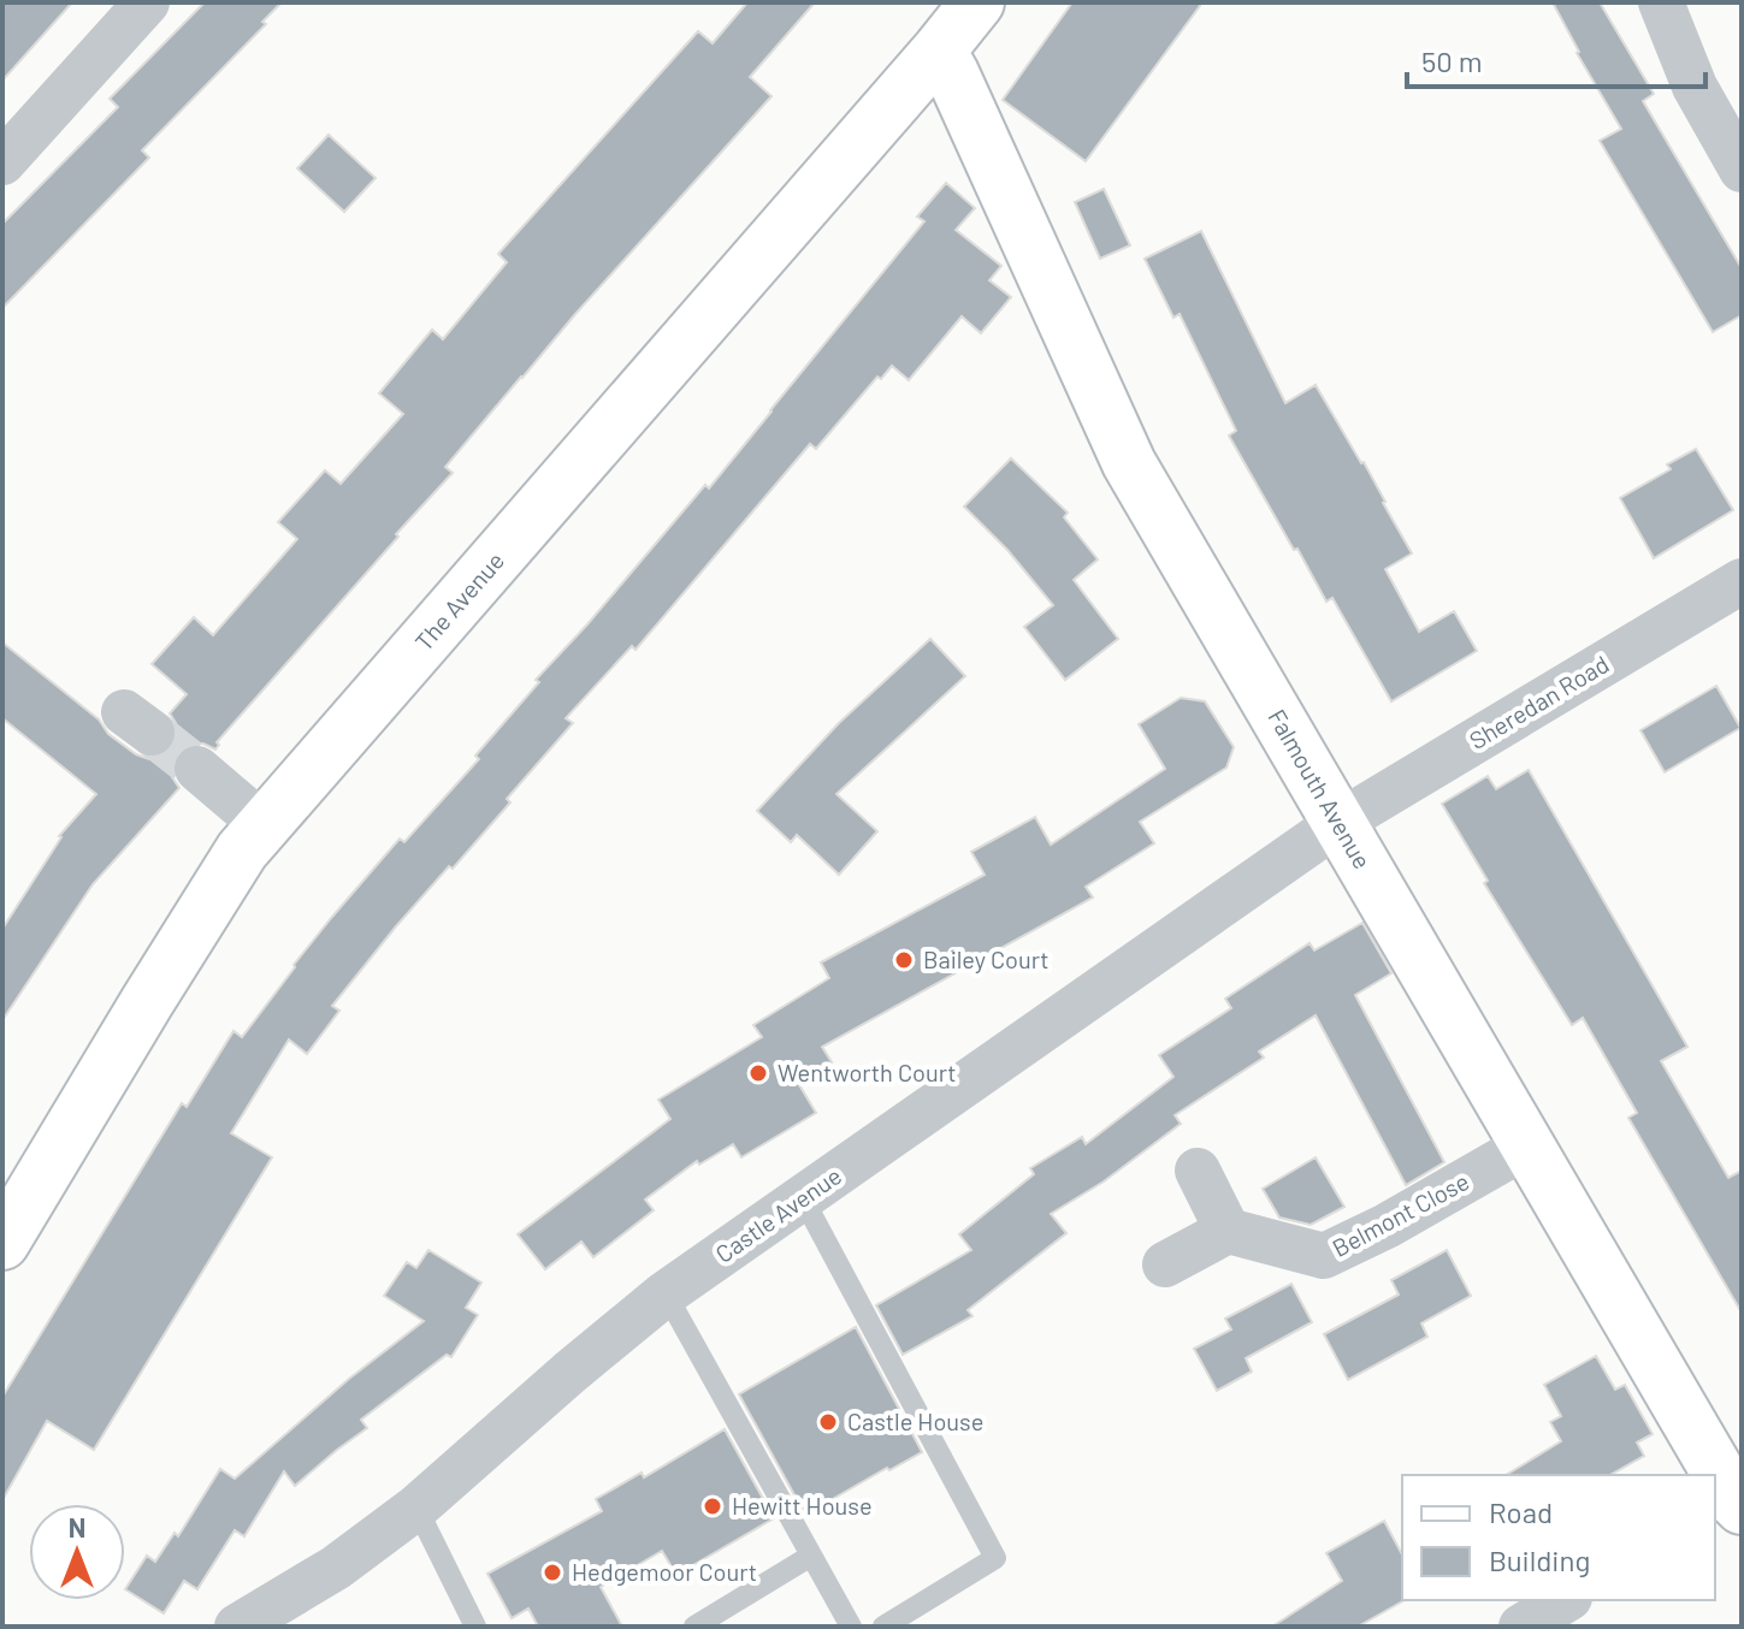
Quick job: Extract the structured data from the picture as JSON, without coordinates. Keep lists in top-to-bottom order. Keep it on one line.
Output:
{"streets":{"street":["The Avenue","Sheredan Road","Falmouth Avenue","Castle Avenue","Belmont Close"]},"crossings":[["The Avenue","Falmouth Avenue"],["Sheredan Road","Falmouth Avenue"],["Sheredan Road","Castle Avenue"],["Falmouth Avenue","Castle Avenue"],["Falmouth Avenue","Belmont Close"]],"places":["Bailey Court","Wentworth Court","Castle House","Hewitt House","Hedgemoor Court"],"legend":["Road","Building"],"scale_bar":"50 m","north":"top"}
